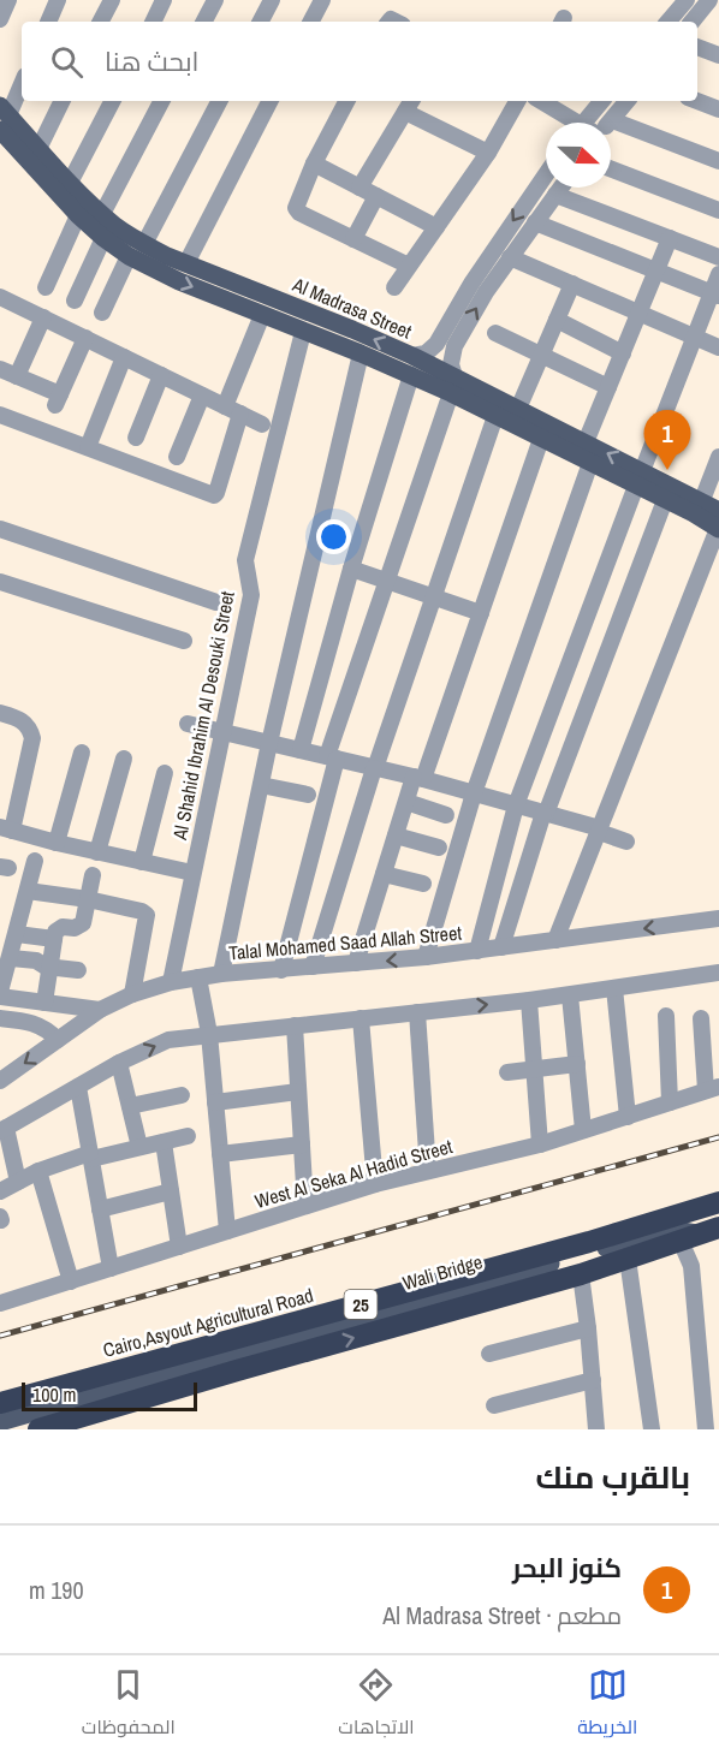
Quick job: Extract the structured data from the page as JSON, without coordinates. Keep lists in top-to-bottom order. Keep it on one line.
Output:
{"streets":{"highway":["25","Cairo,Asyout Agricultural Road"],"main road":["Al Madrasa Street","Wali Bridge"],"street":["Al Shahid Ibrahim Al Desouki Street","Talal Mohamed Saad Allah Street","West Al Seka Al Hadid Street"]},"crossings":[["Al Madrasa Street","Al Shahid Ibrahim Al Desouki Street"],["Al Shahid Ibrahim Al Desouki Street","Talal Mohamed Saad Allah Street"],["Wali Bridge","25"]],"scale_bar":"100 m","north":"right","page":{"search":"ابحث هنا","pins":"1","scale":"100 m","heading":"بالقرب منك","list":[{"mark":"1","name":"كنوز البحر","note":"مطعم · Al Madrasa Street","value":"190 m"}],"nav":["الخريطة","الاتجاهات","المحفوظات"]}}
